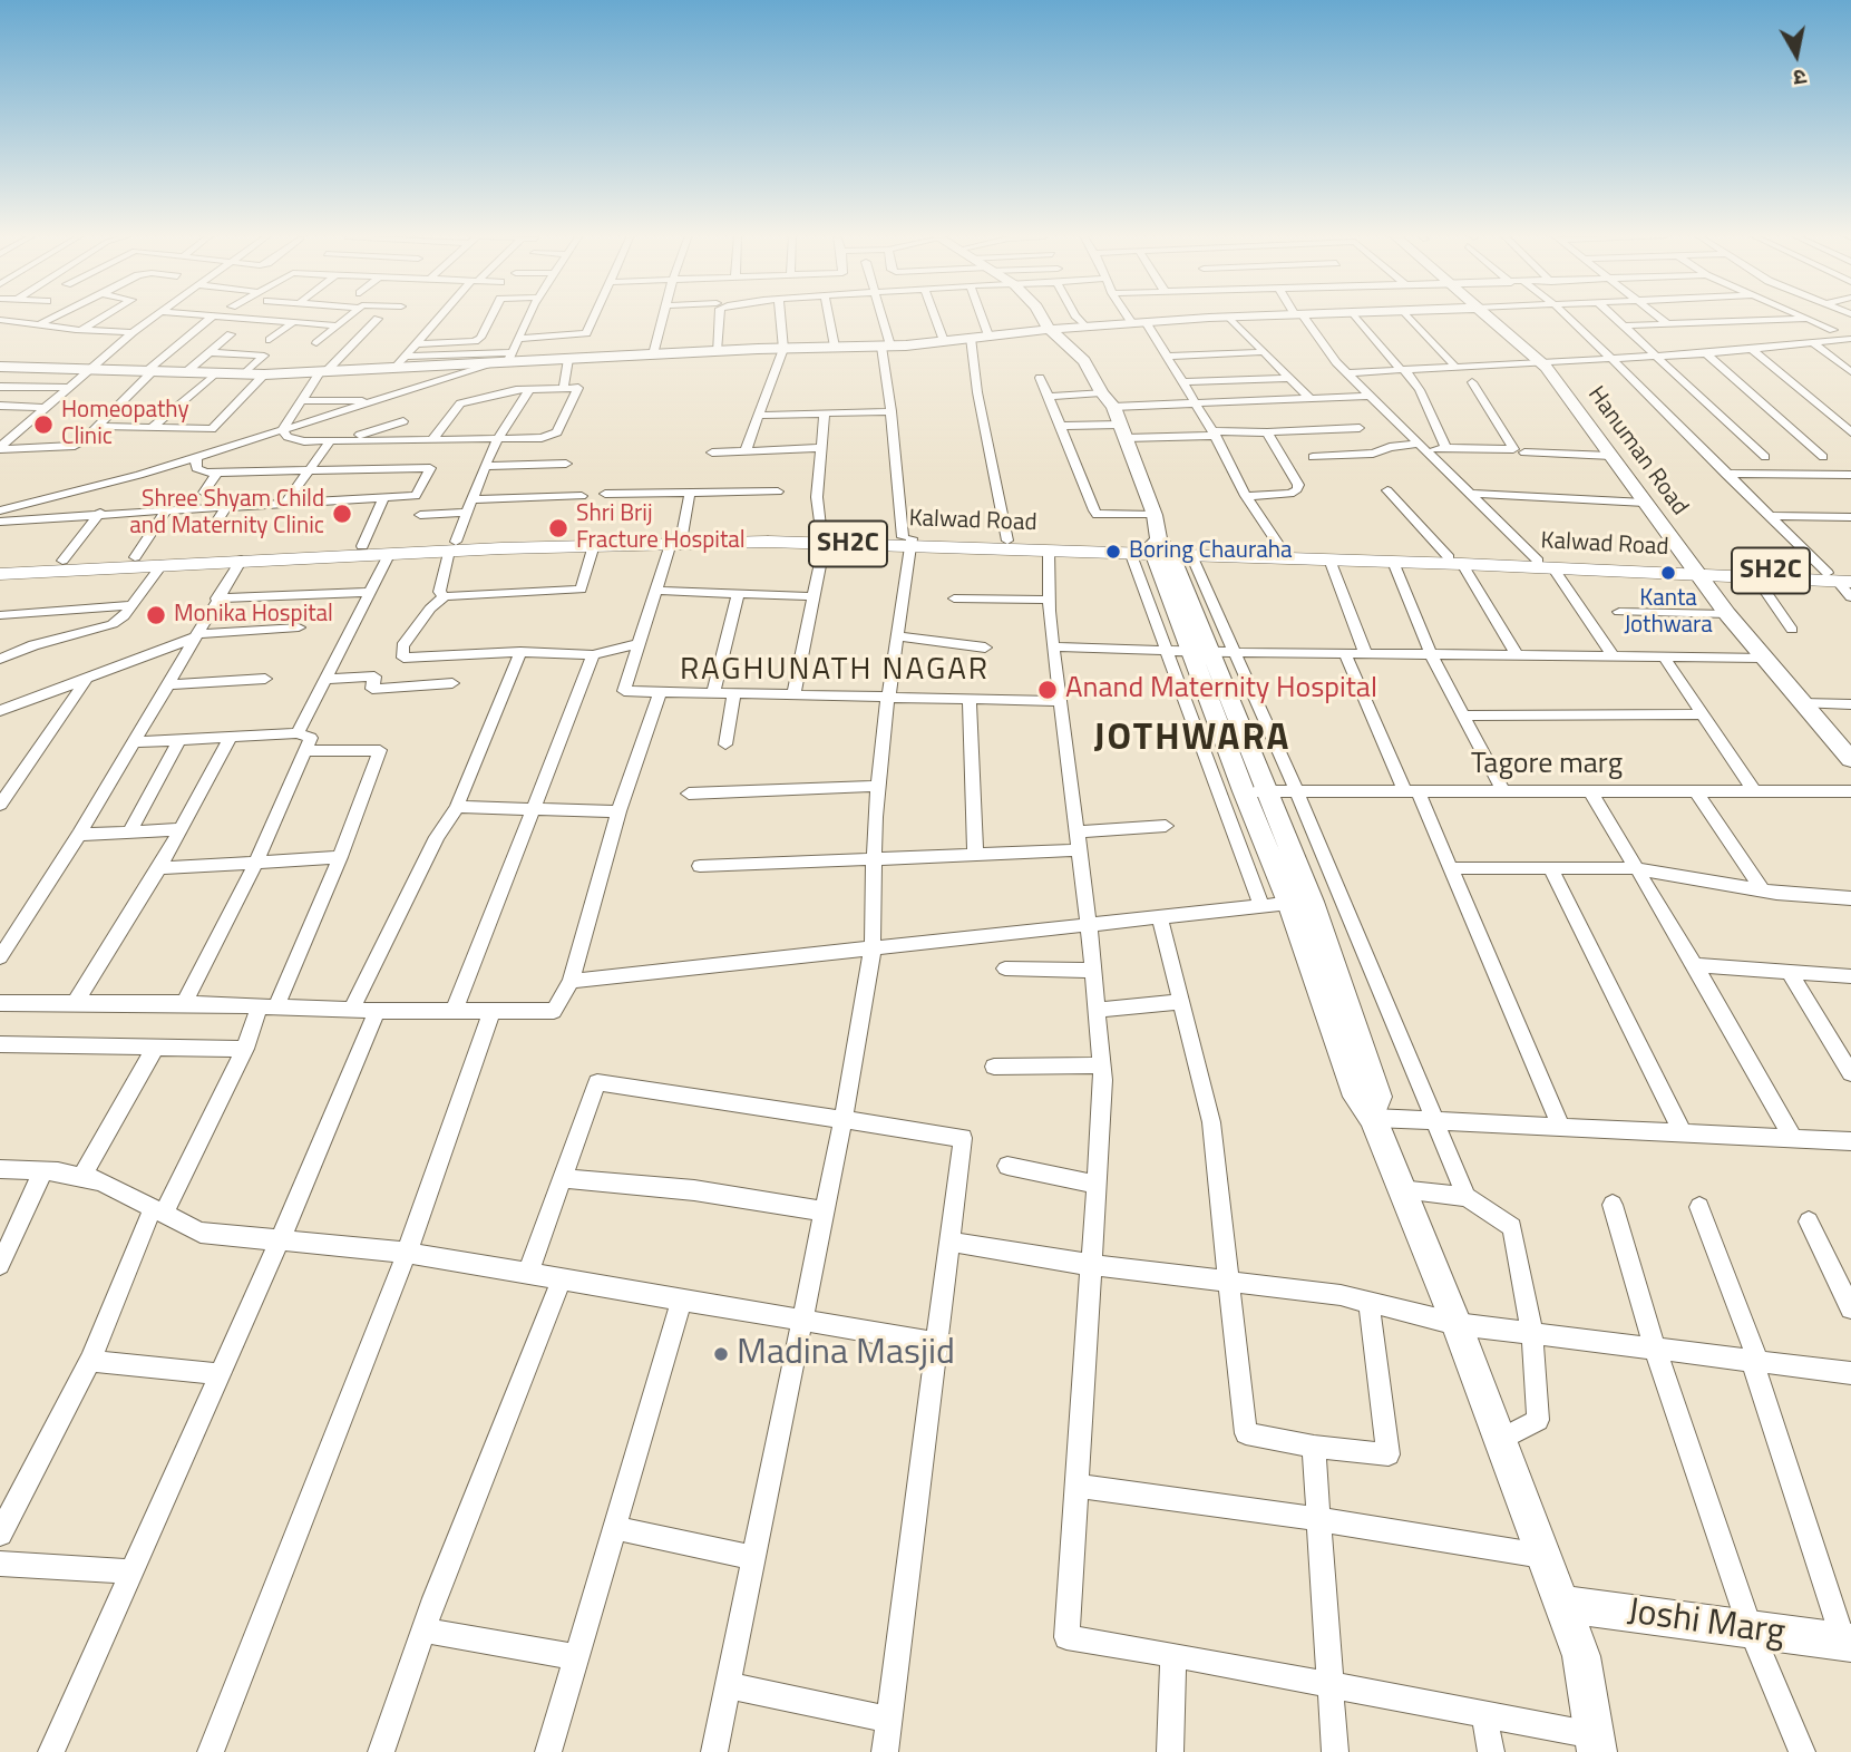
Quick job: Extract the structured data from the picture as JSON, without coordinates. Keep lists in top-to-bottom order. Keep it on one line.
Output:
{"streets":{"main road":["Kalwad Road","SH2C"],"street":["Hanuman Road","Tagore marg","Joshi Marg"]},"crossings":[["Hanuman Road","Kalwad Road"]],"districts":["RAGHUNATH NAGAR","JOTHWARA"],"places":["Homeopathy Clinic","Shree Shyam Child and Maternity Clinic","Shri Brij Fracture Hospital","Boring Chauraha","Kanta Jothwara","Monika Hospital","Anand Maternity Hospital","Madina Masjid"],"north":"bottom"}
